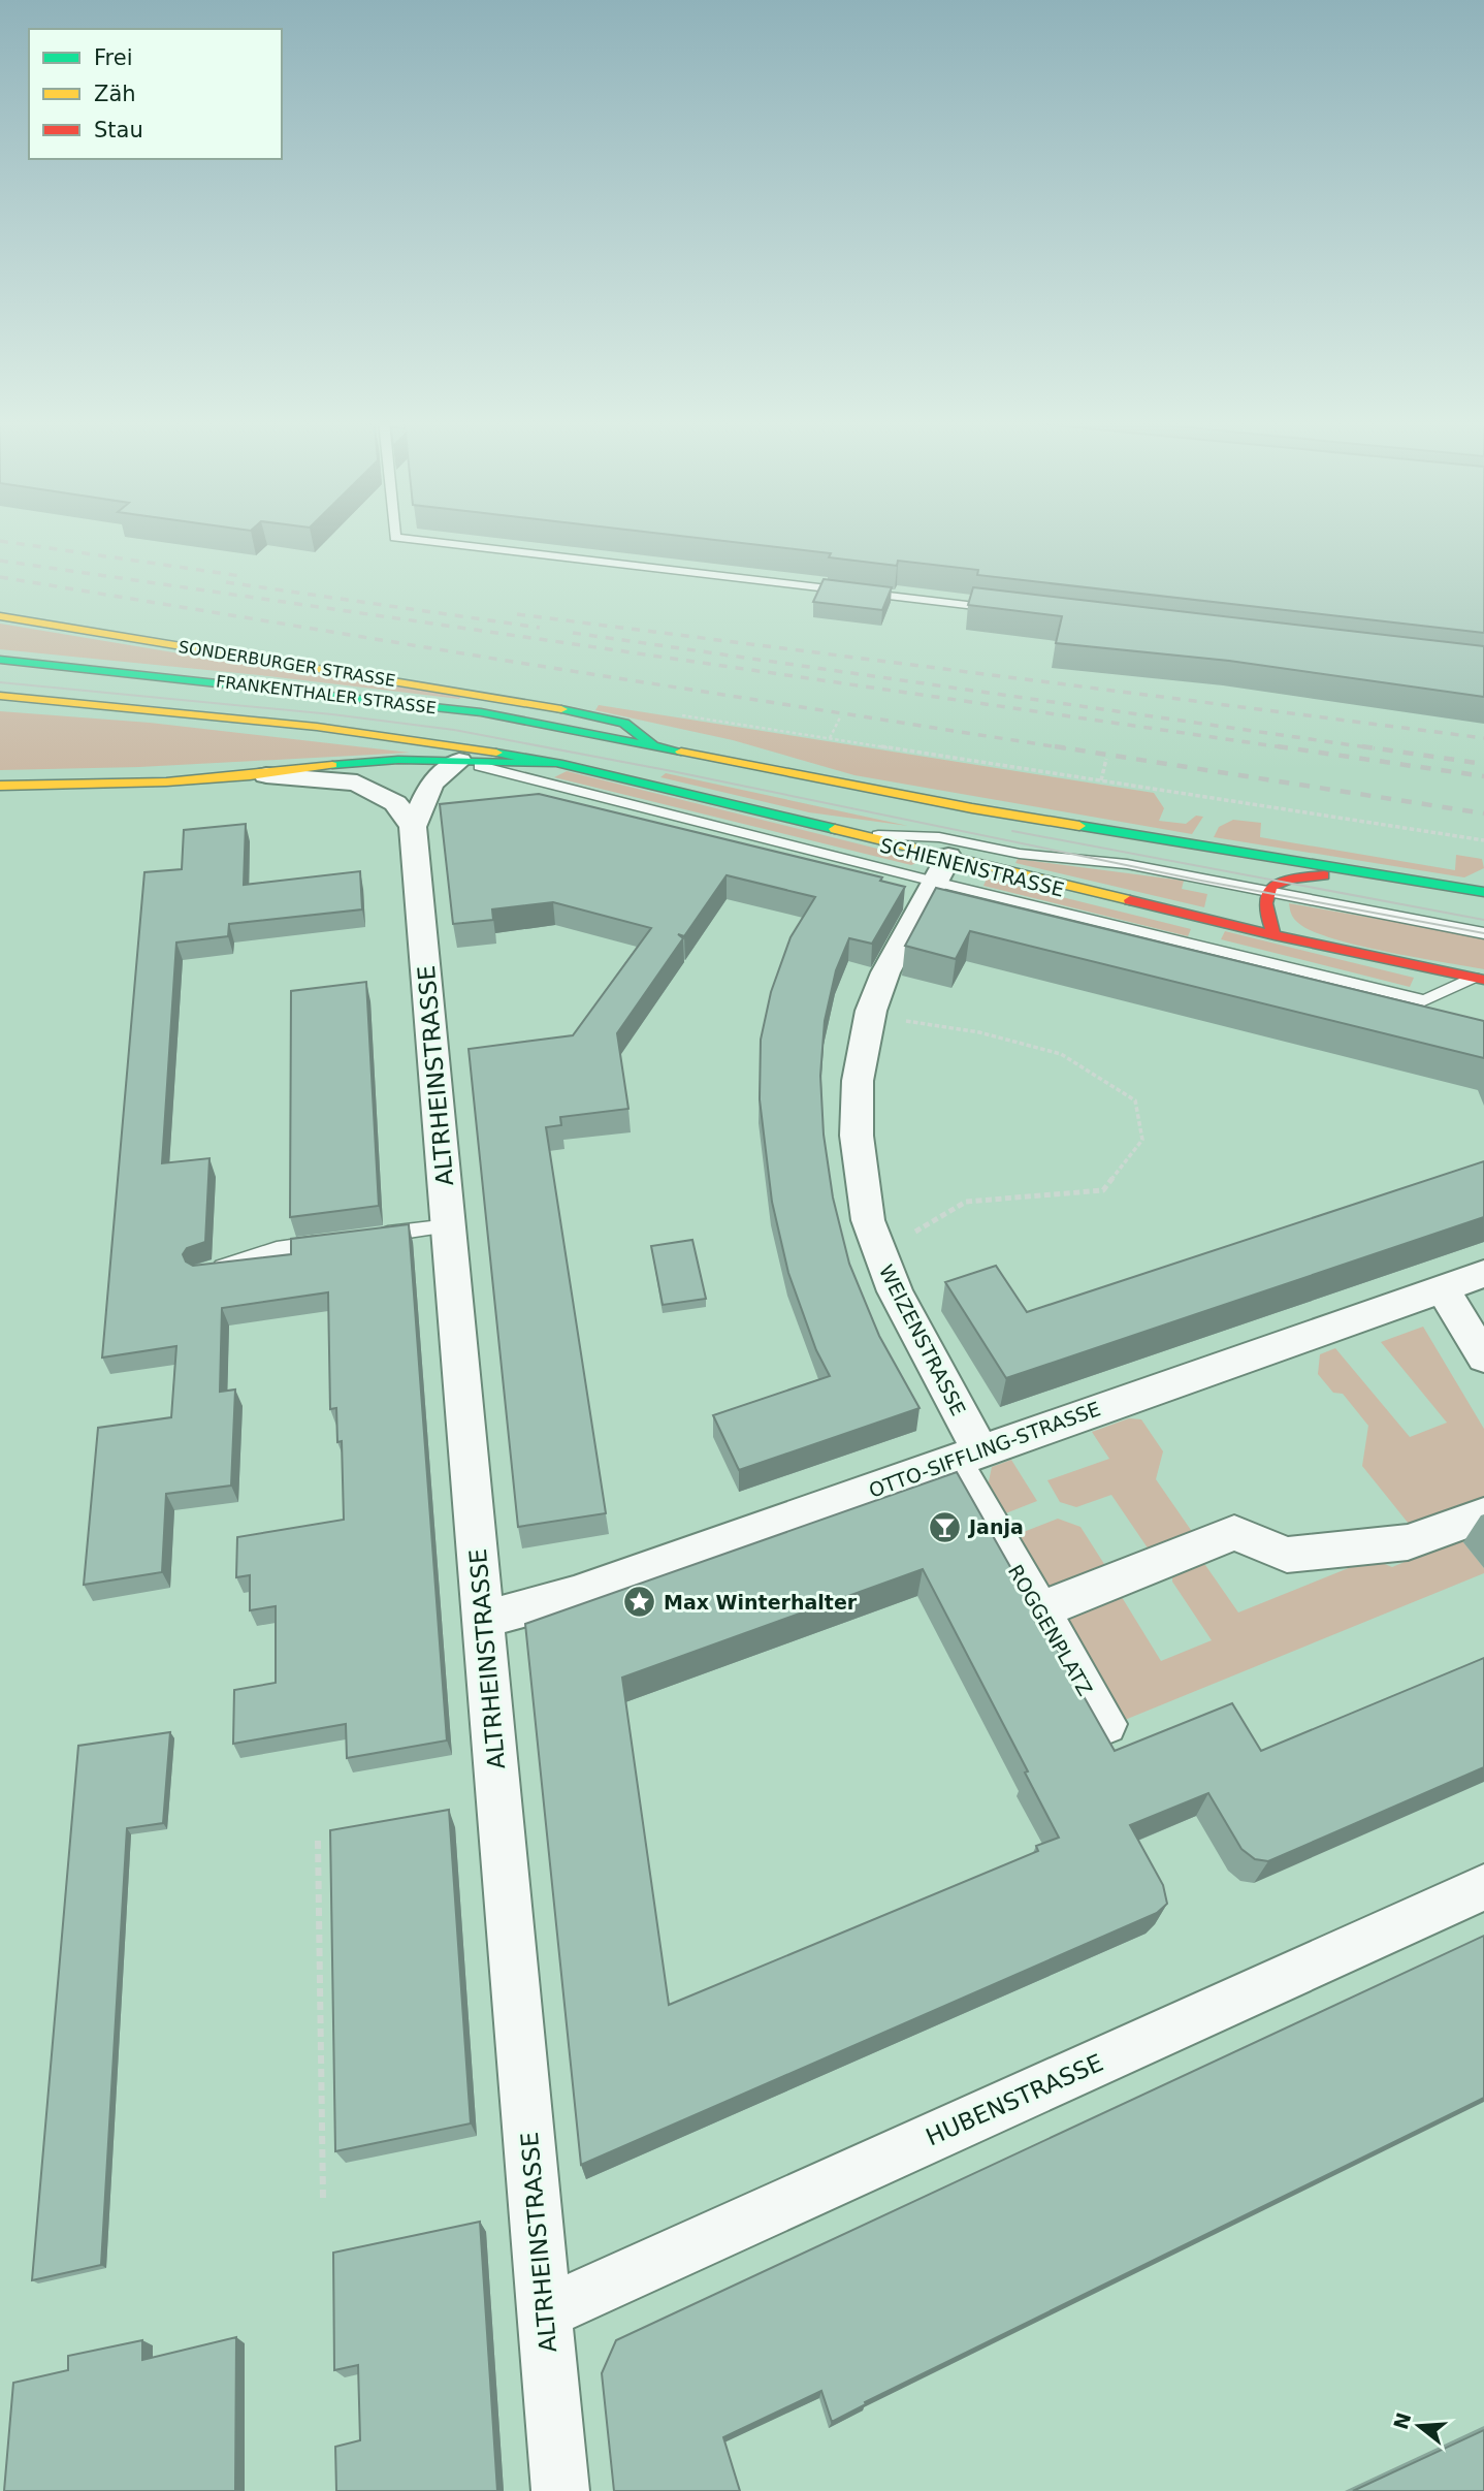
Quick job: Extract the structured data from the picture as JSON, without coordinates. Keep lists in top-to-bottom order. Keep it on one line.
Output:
{"streets":{"main road":["SONDERBURGER STRASSE","FRANKENTHALER STRASSE","SCHIENENSTRASSE"],"street":["ALTRHEINSTRASSE","WEIZENSTRASSE","OTTO-SIFFLING-STRASSE","ROGGENPLATZ","HUBENSTRASSE"]},"crossings":[["SONDERBURGER STRASSE","FRANKENTHALER STRASSE"],["FRANKENTHALER STRASSE","SCHIENENSTRASSE"],["SCHIENENSTRASSE","ALTRHEINSTRASSE"],["SCHIENENSTRASSE","WEIZENSTRASSE"],["ALTRHEINSTRASSE","OTTO-SIFFLING-STRASSE"],["ALTRHEINSTRASSE","HUBENSTRASSE"],["WEIZENSTRASSE","OTTO-SIFFLING-STRASSE"],["WEIZENSTRASSE","ROGGENPLATZ"],["OTTO-SIFFLING-STRASSE","ROGGENPLATZ"]],"places":{"bar":["Janja"],"place":["Max Winterhalter"]},"legend":["Frei","Zäh","Stau"],"north":"left"}
